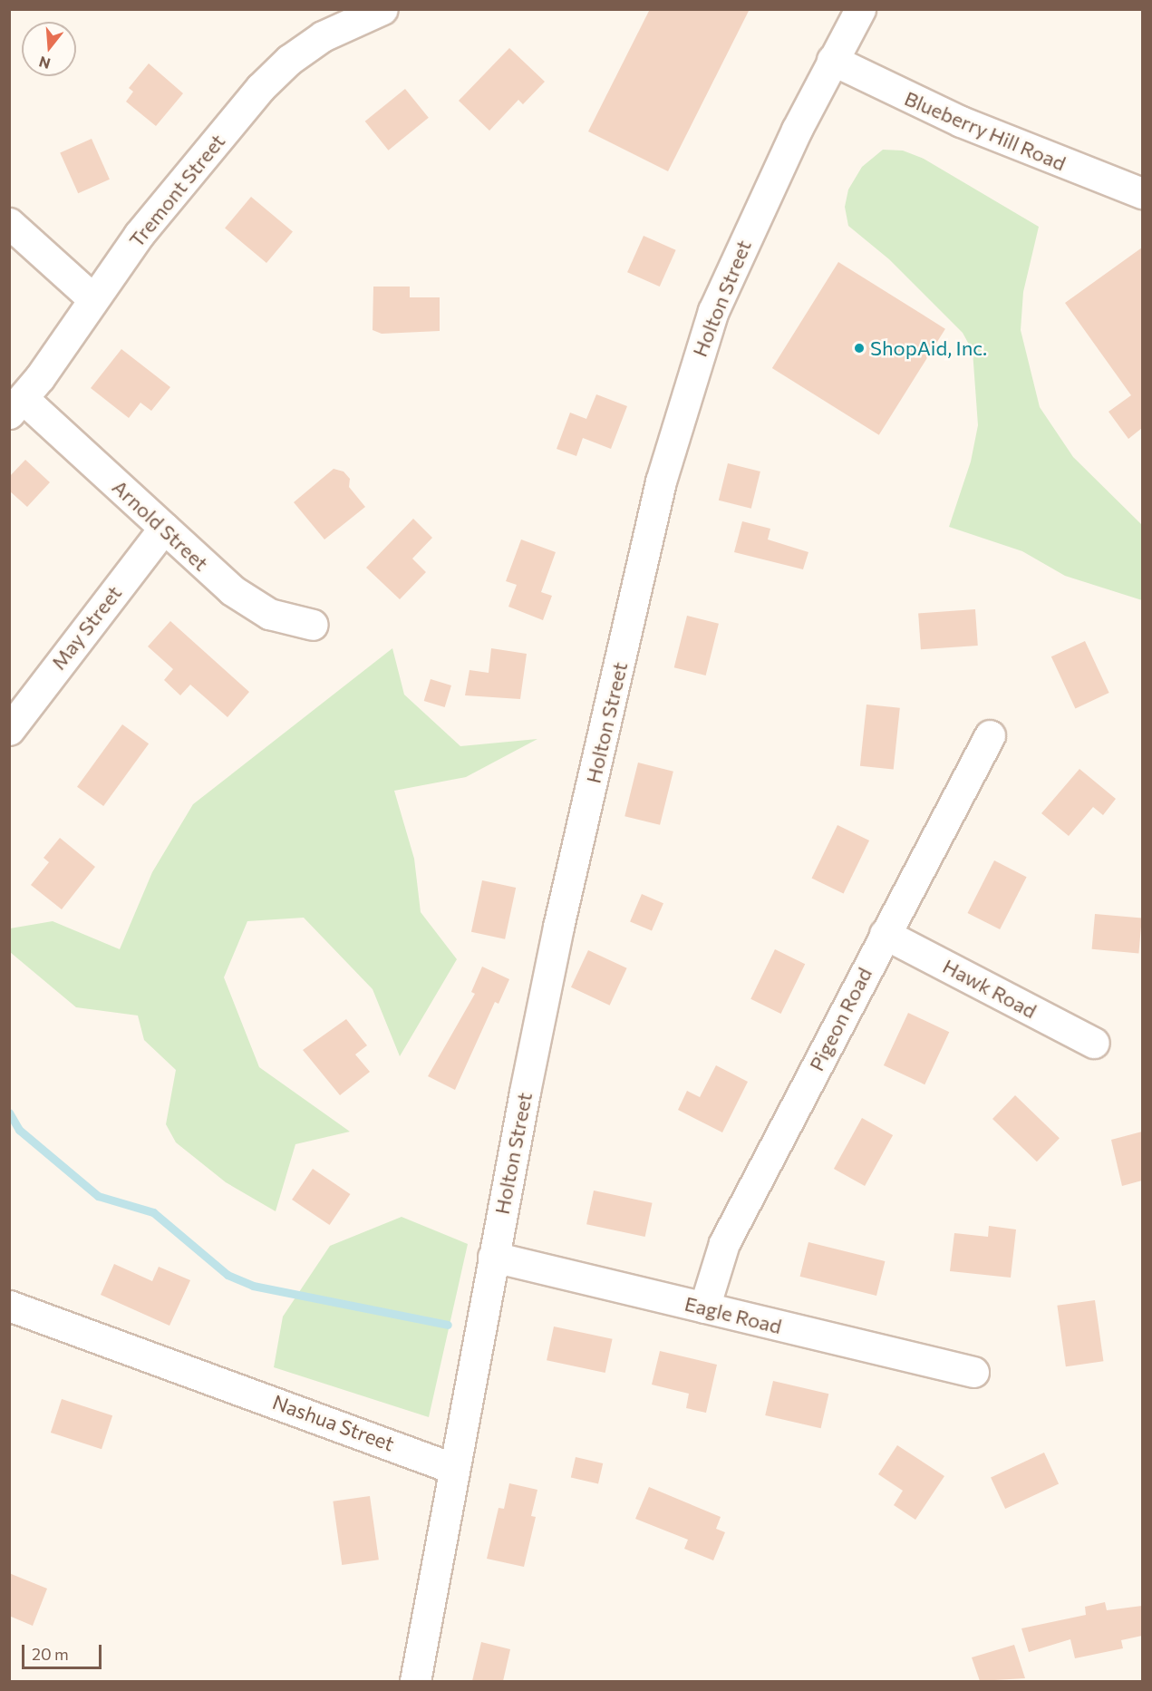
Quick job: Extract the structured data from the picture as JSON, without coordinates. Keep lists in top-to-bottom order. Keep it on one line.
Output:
{"streets":{"street":["Blueberry Hill Road","Tremont Street","Holton Street","Arnold Street","May Street","Hawk Road","Pigeon Road","Eagle Road","Nashua Street"]},"crossings":[["Blueberry Hill Road","Holton Street"],["Tremont Street","Arnold Street"],["Holton Street","Eagle Road"],["Holton Street","Nashua Street"],["Arnold Street","May Street"],["Hawk Road","Pigeon Road"],["Pigeon Road","Eagle Road"]],"places":["ShopAid, Inc."],"scale_bar":"20 m","north":"bottom"}
